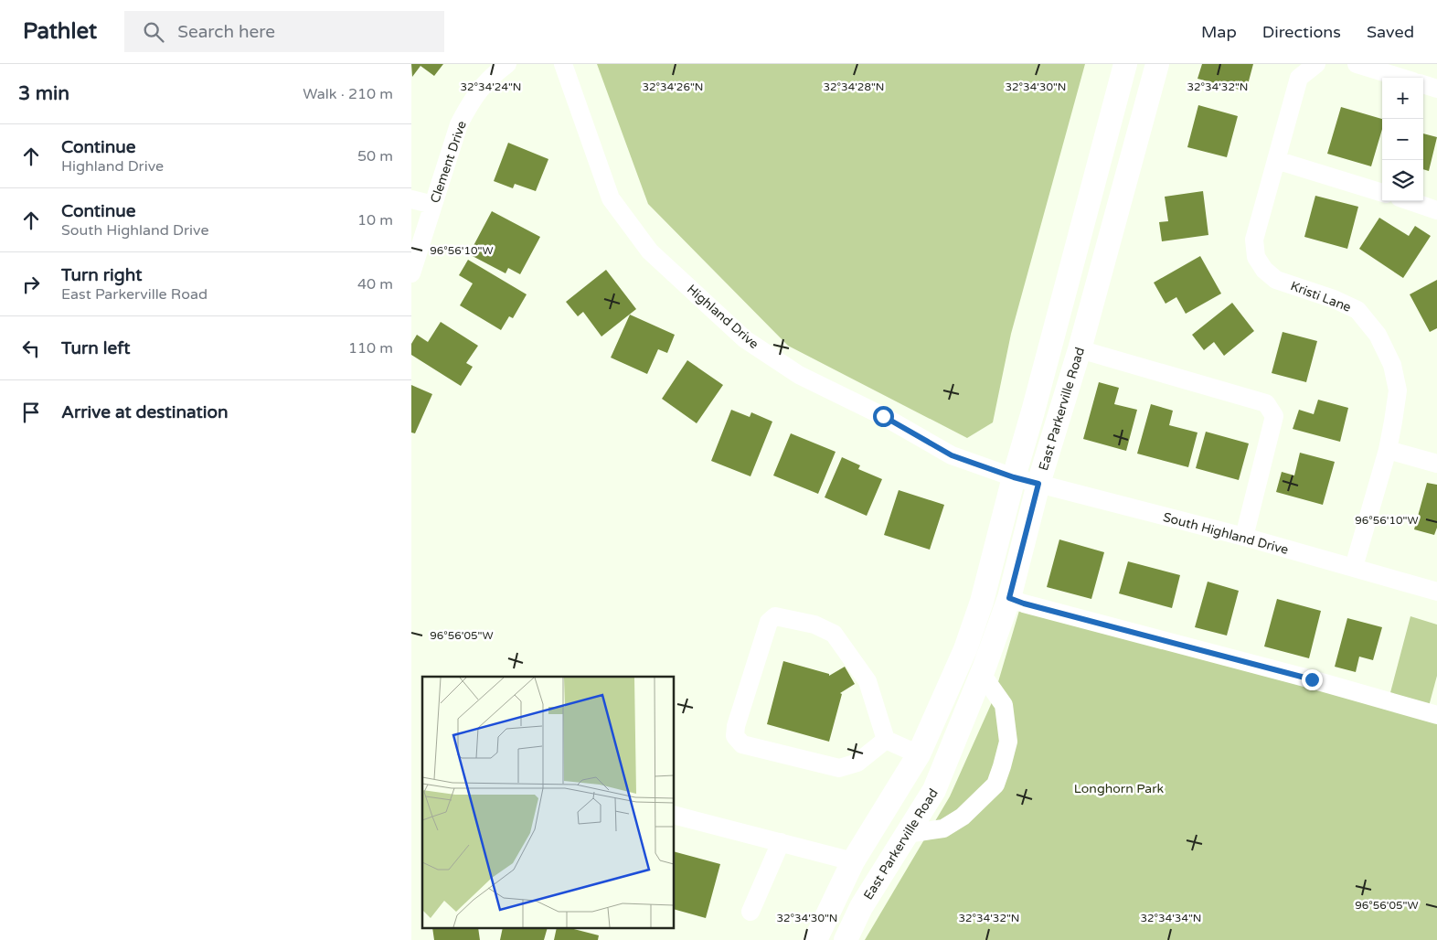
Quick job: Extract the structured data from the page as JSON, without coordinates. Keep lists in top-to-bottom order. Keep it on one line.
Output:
{"streets":{"main road":["East Parkerville Road"],"street":["Clement Drive","Kristi Lane","Highland Drive","South Highland Drive"]},"crossings":[["Kristi Lane","South Highland Drive"],["Highland Drive","East Parkerville Road"],["Highland Drive","South Highland Drive"],["East Parkerville Road","South Highland Drive"]],"parks":["Longhorn Park"],"page":{"header":"Pathlet","search":"Search here","nav":["Map","Directions","Saved"],"heading":["3 min","Walk · 210 m"],"map_buttons":["+","−"],"list":[["Continue","Highland Drive","50 m"],["Continue","South Highland Drive","10 m"],["Turn right","East Parkerville Road","40 m"],["Turn left","110 m"],"Arrive at destination"]},"coordinates":["32°34'24\"N","32°34'26\"N","32°34'28\"N","32°34'30\"N","32°34'32\"N","96°56'10\"W","96°56'05\"W","32°34'34\"N"]}
